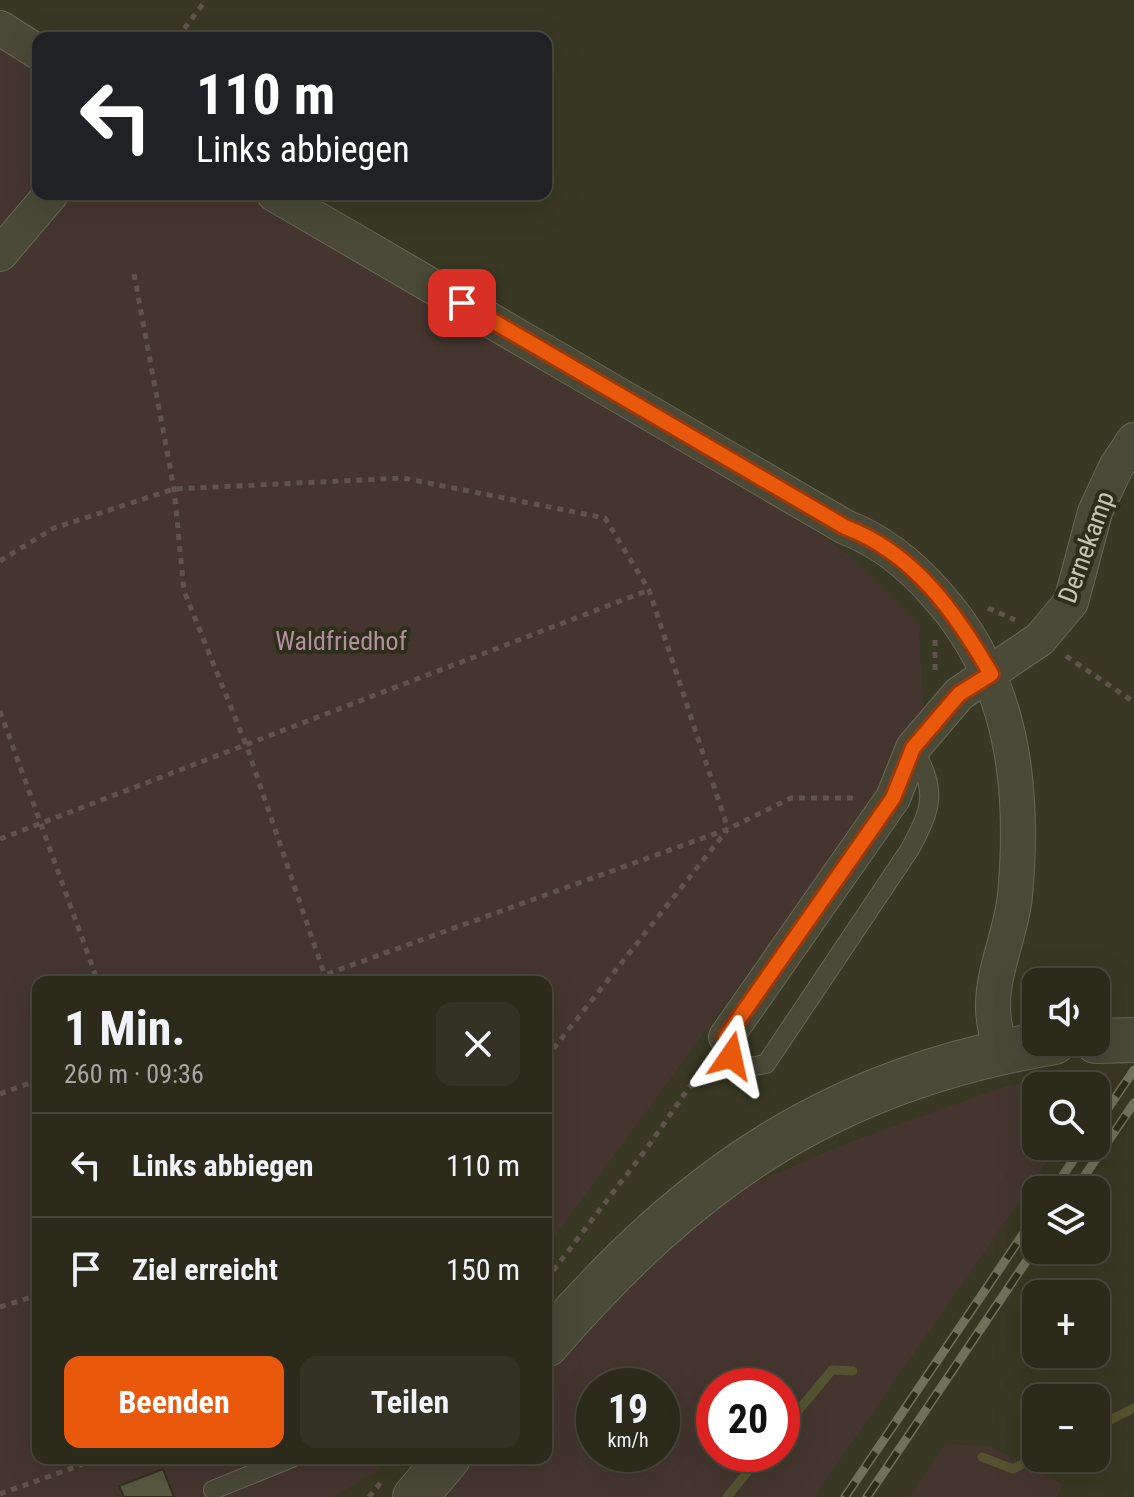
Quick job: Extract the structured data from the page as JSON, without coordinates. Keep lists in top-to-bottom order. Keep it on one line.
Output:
{"streets":{"street":["Dernekamp"]},"parks":["Waldfriedhof"],"page":{"turn":["110 m","Links abbiegen"],"map_buttons":["+","−"],"heading":["1 Min.","260 m · 09:36"],"list":[{"name":"Links abbiegen","value":"110 m"},{"name":"Ziel erreicht","value":"150 m"}],"buttons":["Beenden","Teilen"],"speed":"19 km/h","limit":"20"}}
